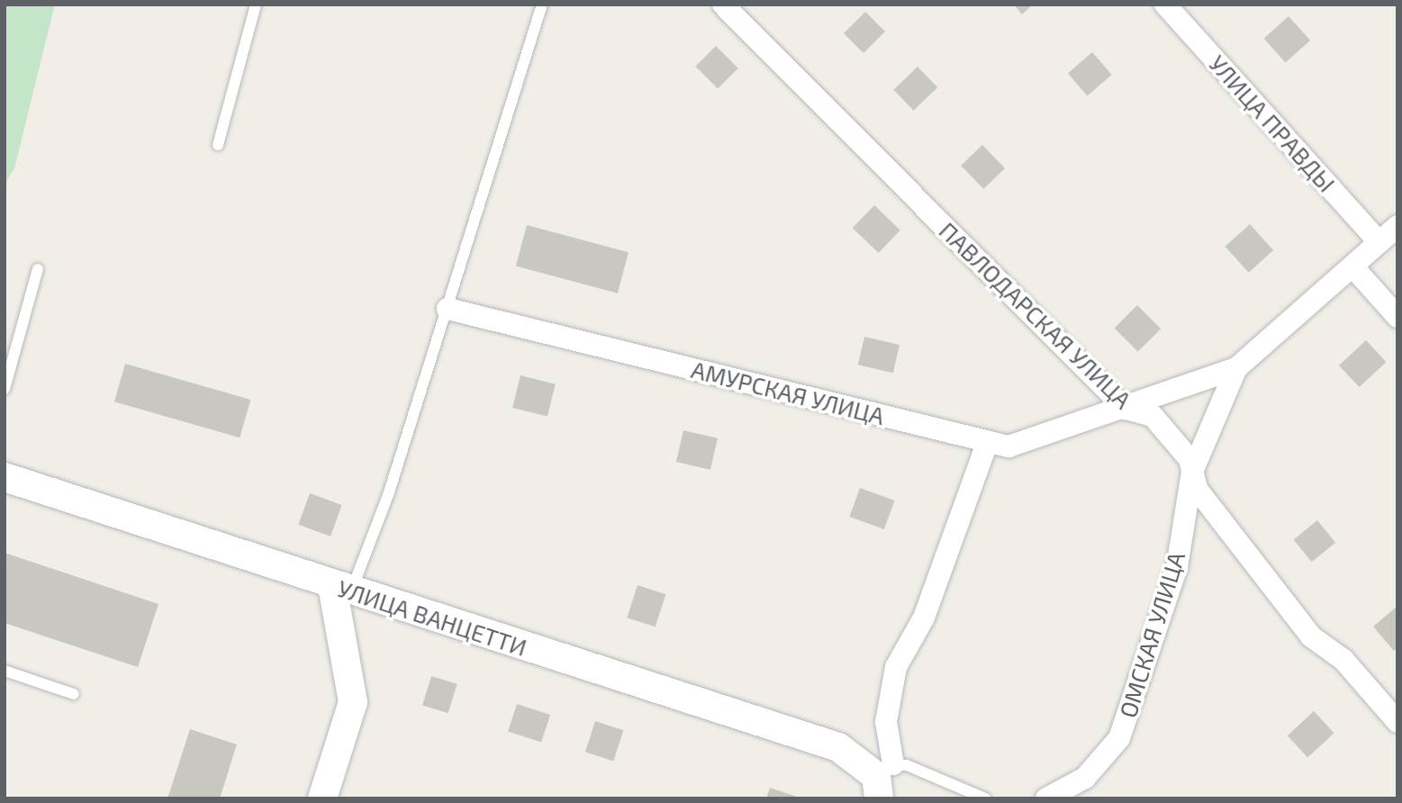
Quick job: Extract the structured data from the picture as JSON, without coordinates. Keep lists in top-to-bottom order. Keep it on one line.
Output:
{"streets":{"street":["УЛИЦА ПРАВДЫ","ПАВЛОДАРСКАЯ УЛИЦА","АМУРСКАЯ УЛИЦА","УЛИЦА ВАНЦЕТТИ","ОМСКАЯ УЛИЦА"]},"crossings":[["ПАВЛОДАРСКАЯ УЛИЦА","АМУРСКАЯ УЛИЦА"],["ПАВЛОДАРСКАЯ УЛИЦА","ОМСКАЯ УЛИЦА"],["АМУРСКАЯ УЛИЦА","ОМСКАЯ УЛИЦА"]]}
